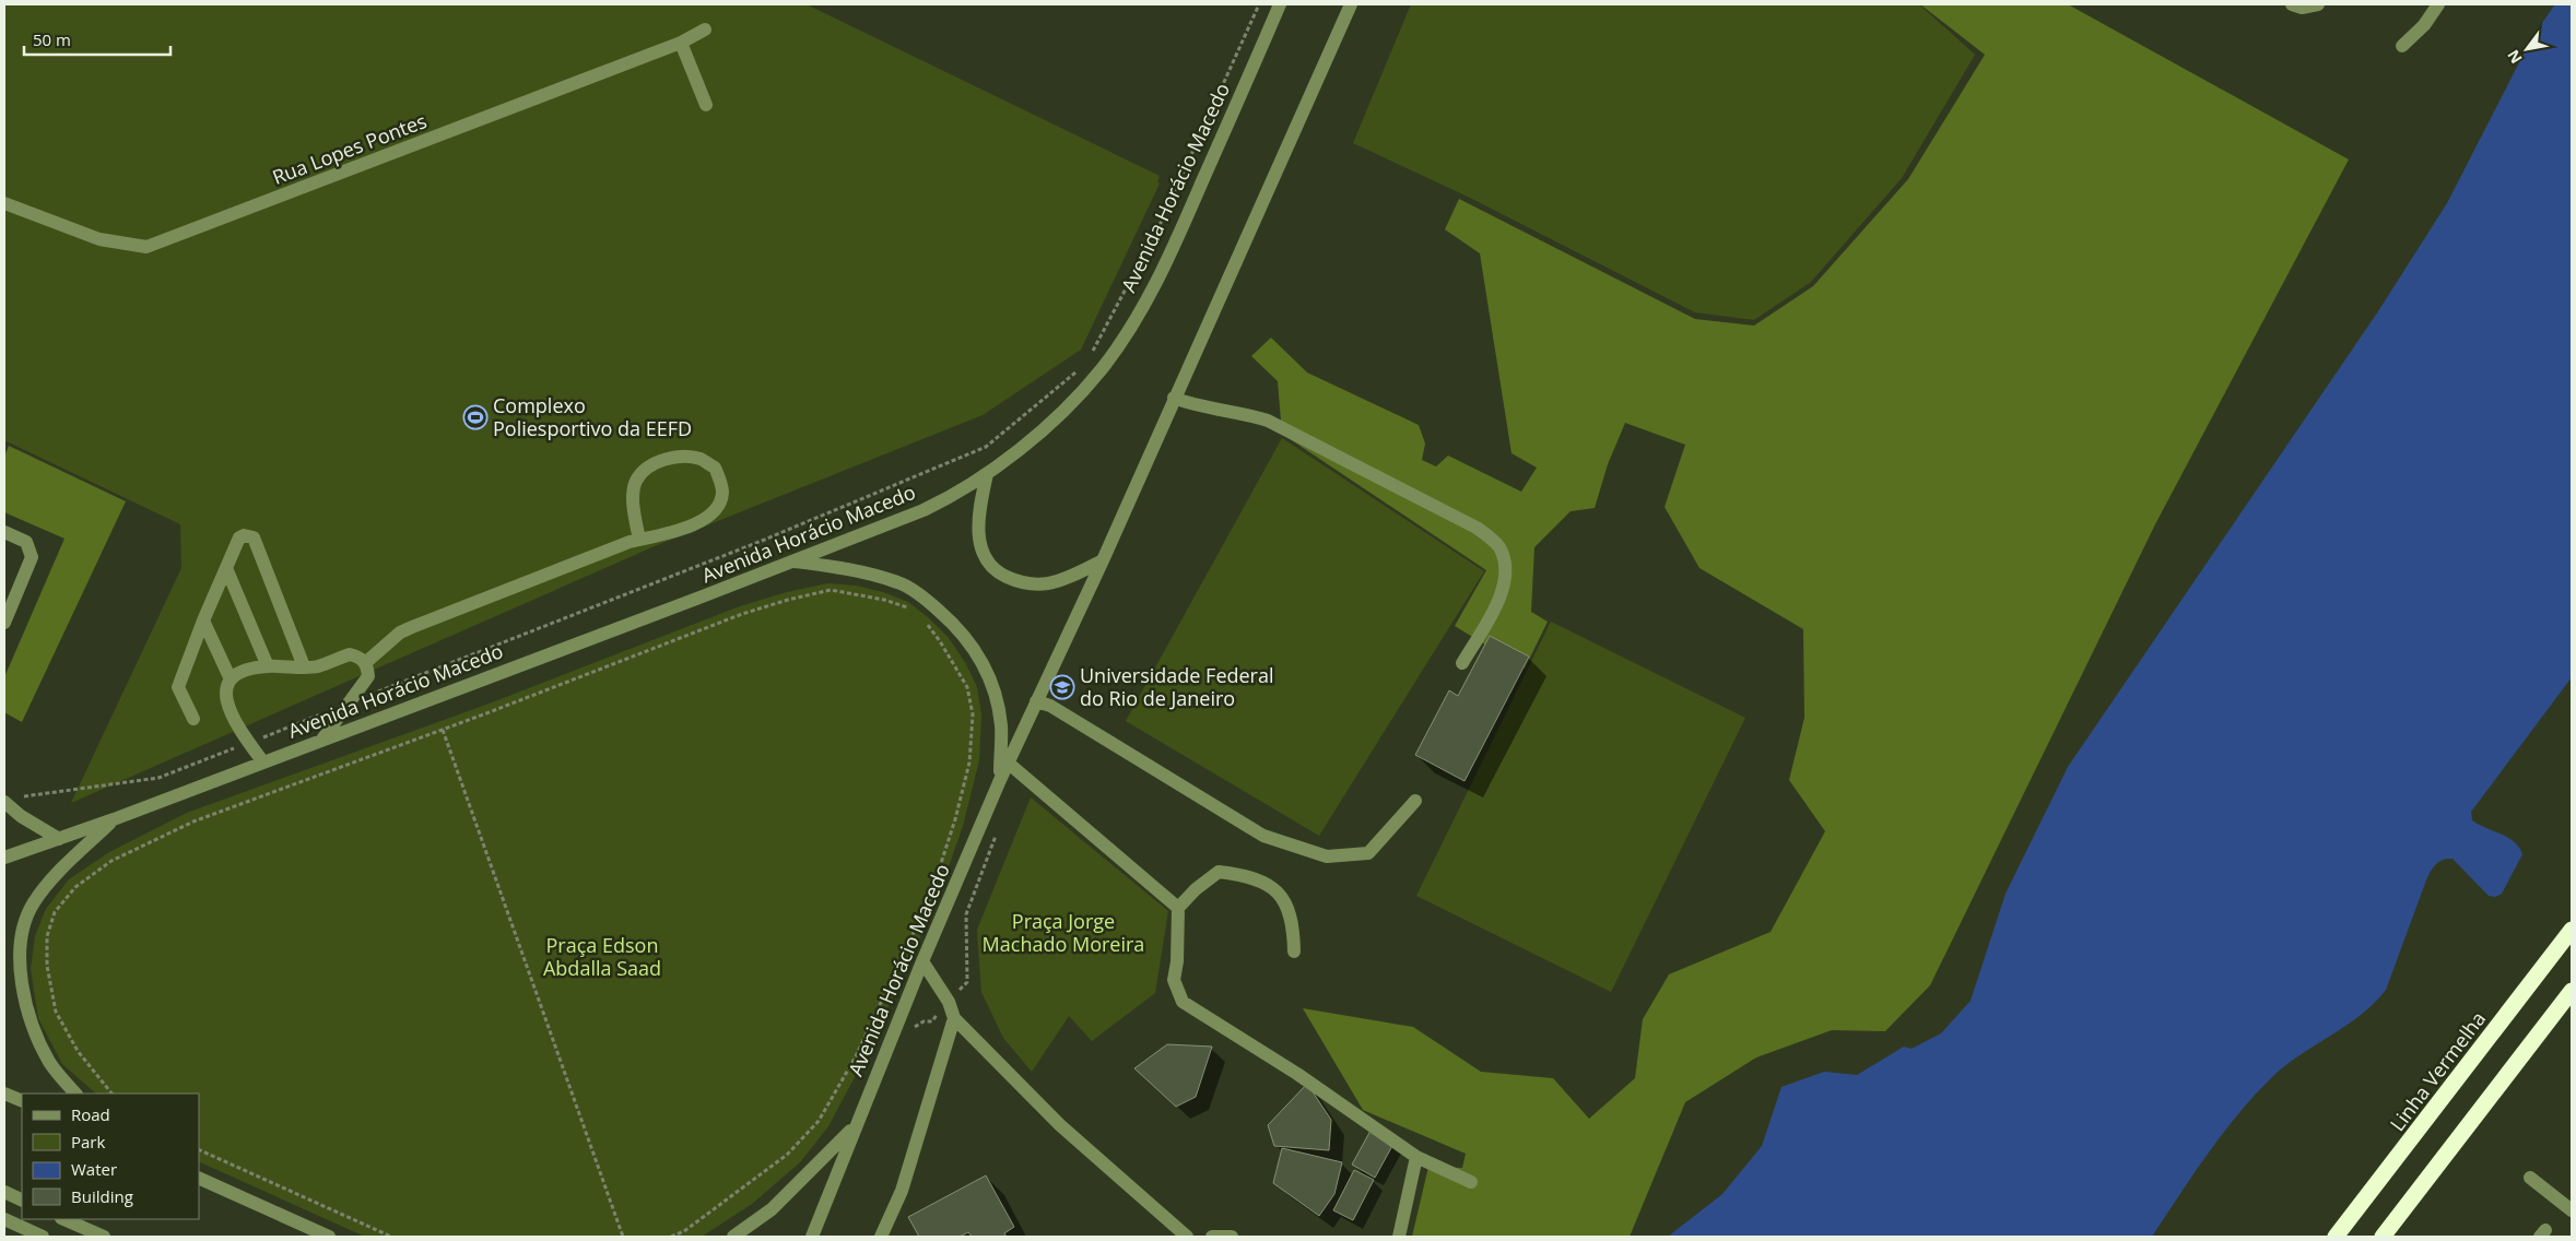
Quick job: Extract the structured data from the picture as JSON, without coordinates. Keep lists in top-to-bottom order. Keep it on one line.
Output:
{"streets":{"highway":["Linha Vermelha"],"street":["Rua Lopes Pontes","Avenida Horácio Macedo"]},"parks":["Praça Jorge Machado Moreira","Praça Edson Abdalla Saad"],"places":{"sports":["Complexo Poliesportivo da EEFD"],"school or university":["Universidade Federal do Rio de Janeiro"]},"legend":["Road","Park","Water","Building"],"scale_bar":"50 m","north":"bottom left"}
